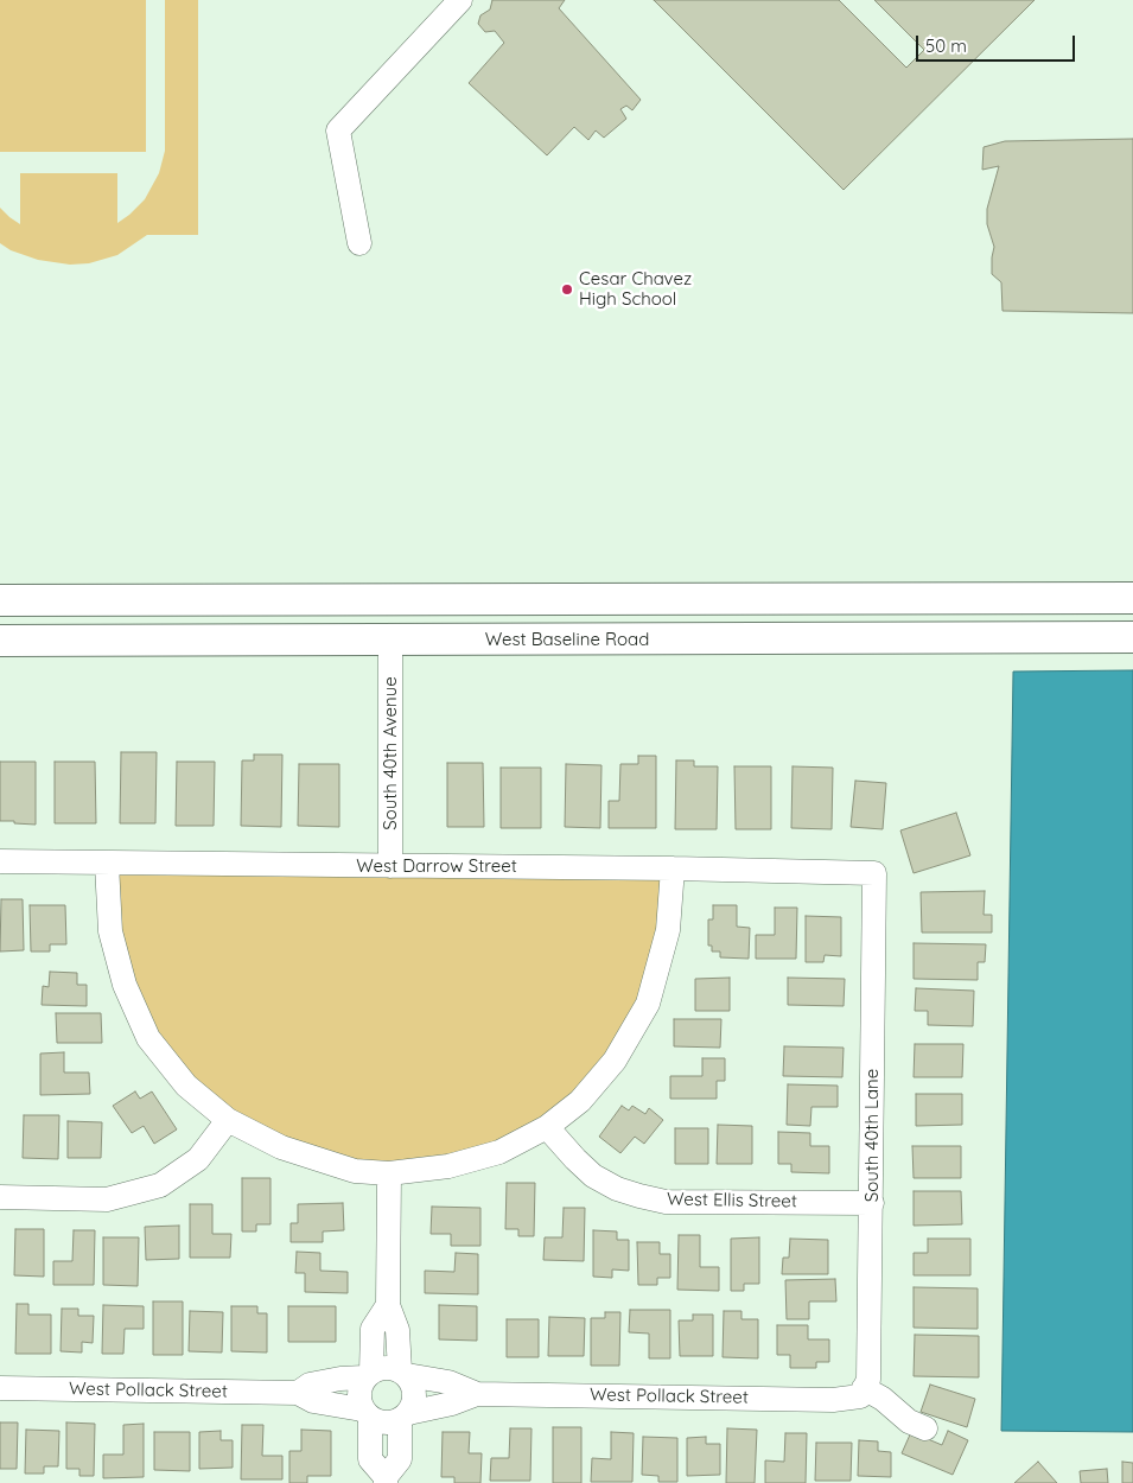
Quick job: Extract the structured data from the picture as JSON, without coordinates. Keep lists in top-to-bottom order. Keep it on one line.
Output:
{"streets":{"main road":["West Baseline Road"],"street":["South 40th Avenue","West Darrow Street","South 40th Lane","West Ellis Street","West Pollack Street"]},"crossings":[["West Baseline Road","South 40th Avenue"],["South 40th Avenue","West Darrow Street"],["West Darrow Street","South 40th Lane"],["South 40th Lane","West Ellis Street"],["South 40th Lane","West Pollack Street"]],"places":["Cesar Chavez High School"],"scale_bar":"50 m"}
